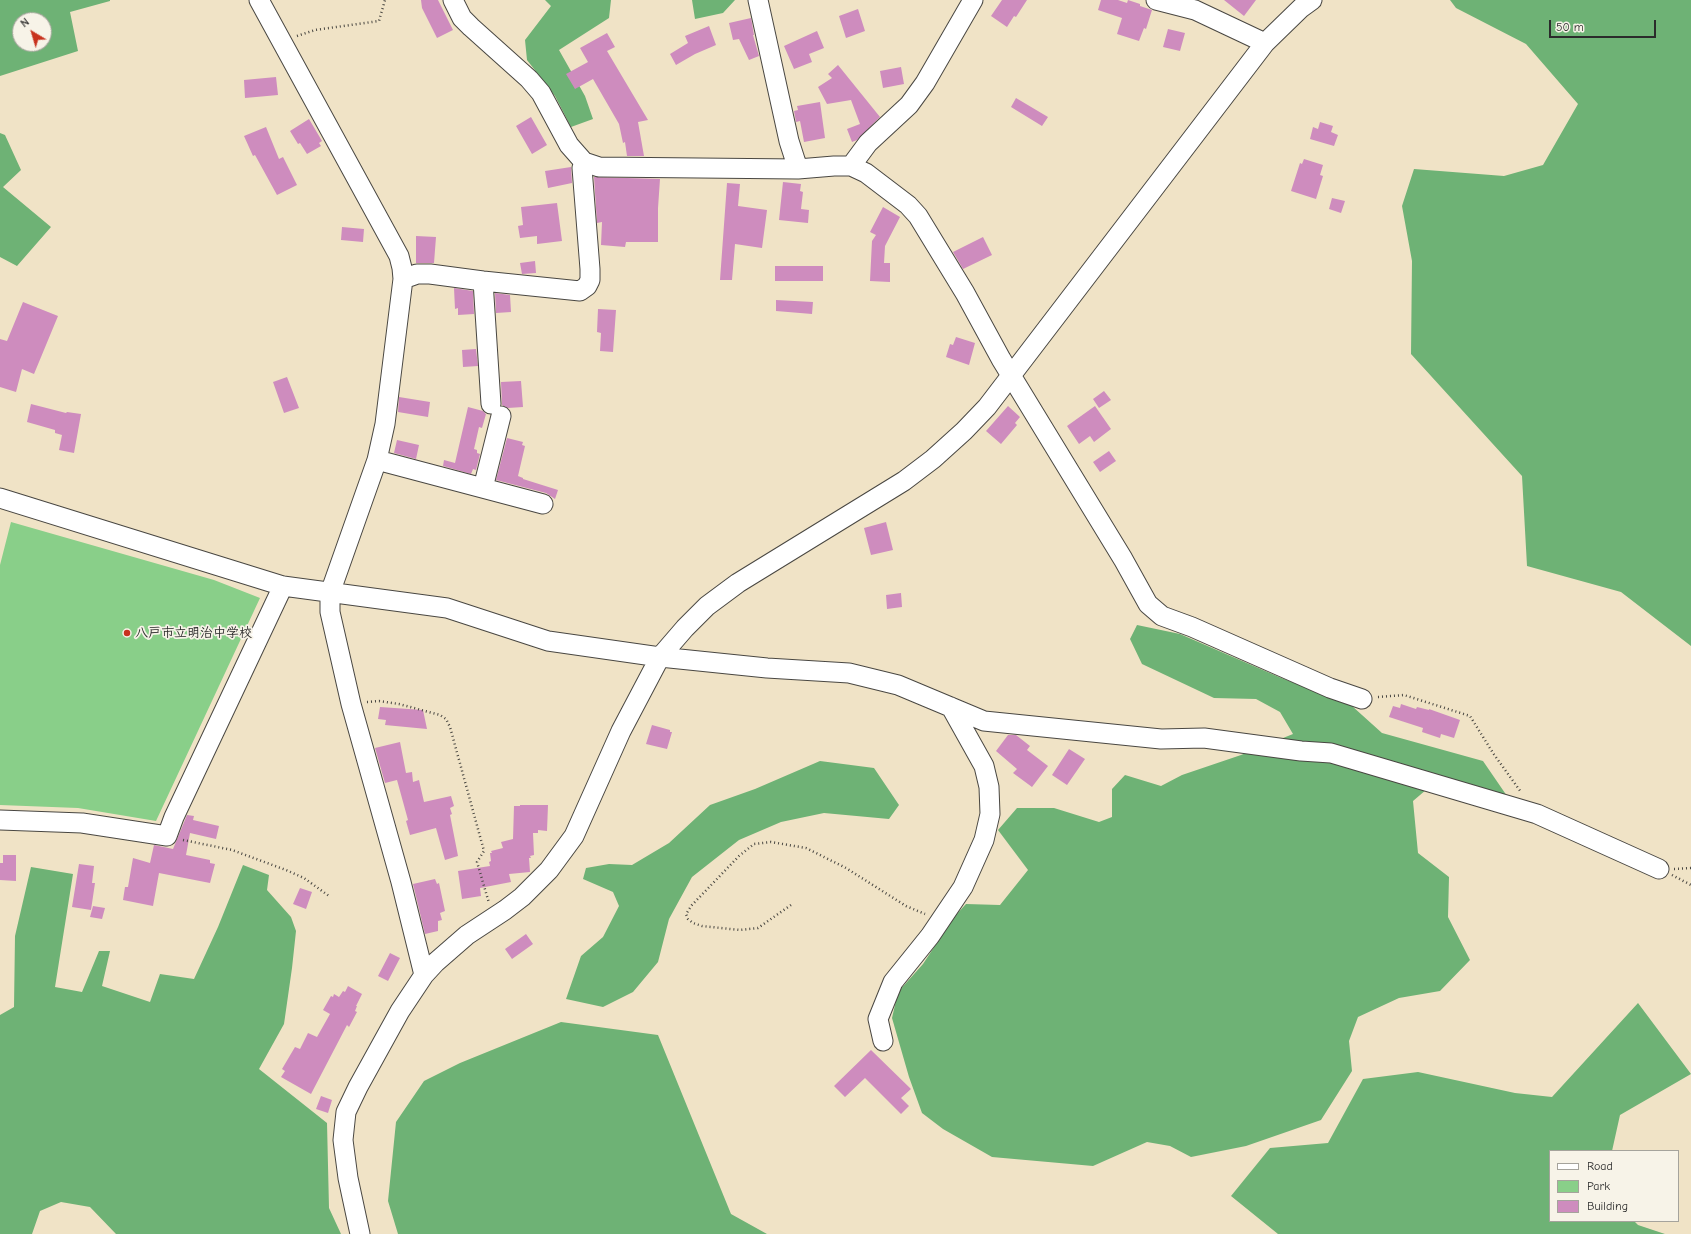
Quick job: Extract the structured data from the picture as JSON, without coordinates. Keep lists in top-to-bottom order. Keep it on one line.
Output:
{"places":["八戸市立明治中学校"],"legend":["Road","Park","Building"],"scale_bar":"50 m","north":"top left"}
